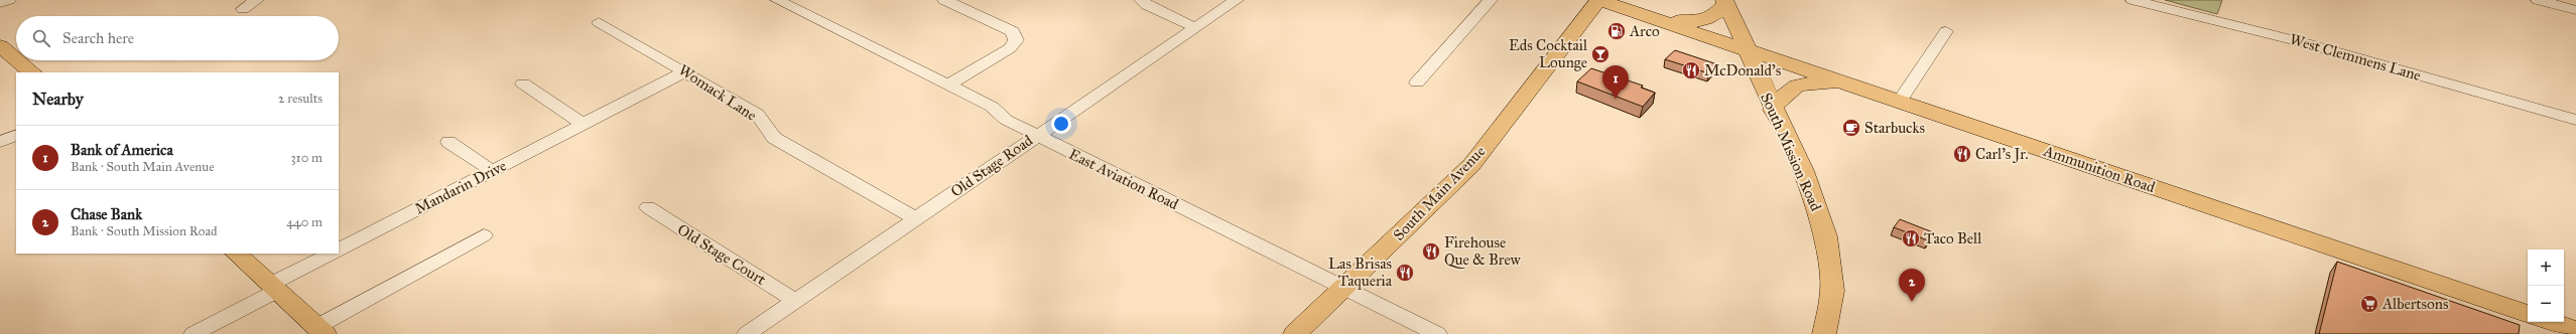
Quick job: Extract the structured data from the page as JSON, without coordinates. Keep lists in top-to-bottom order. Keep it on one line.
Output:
{"streets":{"main road":["South Mission Road","Ammunition Road","South Main Avenue"],"street":["West Clemmens Lane","Womack Lane","Old Stage Road","East Aviation Road","Mandarin Drive","Old Stage Court"]},"crossings":[["Womack Lane","Old Stage Road"],["Womack Lane","Mandarin Drive"],["South Mission Road","Ammunition Road"],["Old Stage Road","East Aviation Road"],["Old Stage Road","Old Stage Court"],["Ammunition Road","South Main Avenue"],["East Aviation Road","South Main Avenue"]],"places":{"fuel station":["Arco"],"bar":["Eds Cocktail Lounge"],"restaurant":["McDonald's","Carl's Jr.","Taco Bell","Firehouse Que & Brew","Las Brisas Taqueria"],"cafe":["Starbucks"],"supermarket":["Albertsons"]},"page":{"search":"Search here","pins":["1","2"],"heading":["Nearby","2 results"],"list":[{"mark":"1","name":"Bank of America","note":"Bank · South Main Avenue","value":"310 m"},{"mark":"2","name":"Chase Bank","note":"Bank · South Mission Road","value":"440 m"}],"map_buttons":["+","−"]}}
